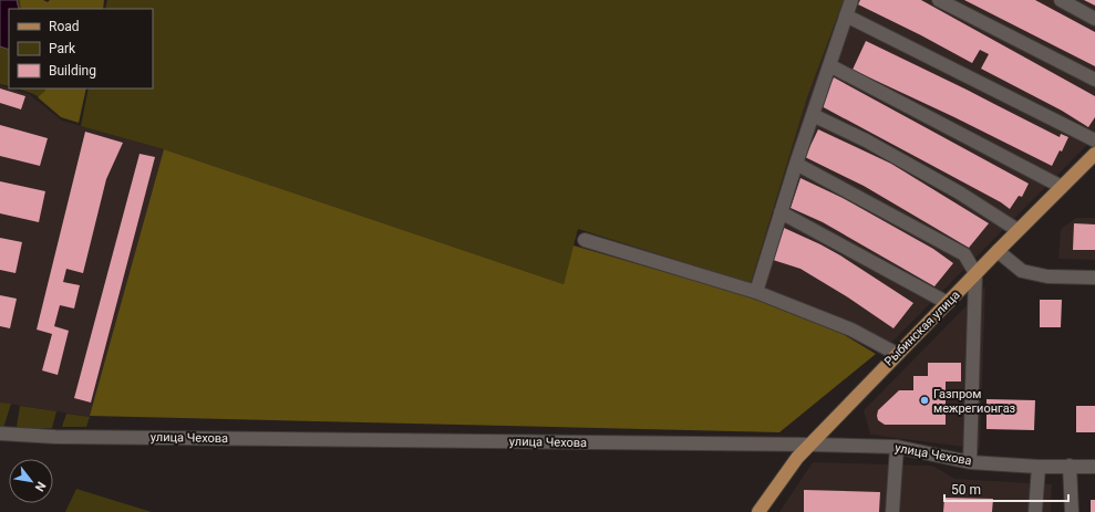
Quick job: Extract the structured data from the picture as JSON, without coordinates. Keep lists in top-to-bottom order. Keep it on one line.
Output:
{"streets":{"main road":["Рыбинская улица"],"street":["улица Чехова"]},"crossings":[["Рыбинская улица","улица Чехова"]],"places":["Газпром межрегионгаз"],"legend":["Road","Park","Building"],"scale_bar":"50 m","north":"bottom right"}
